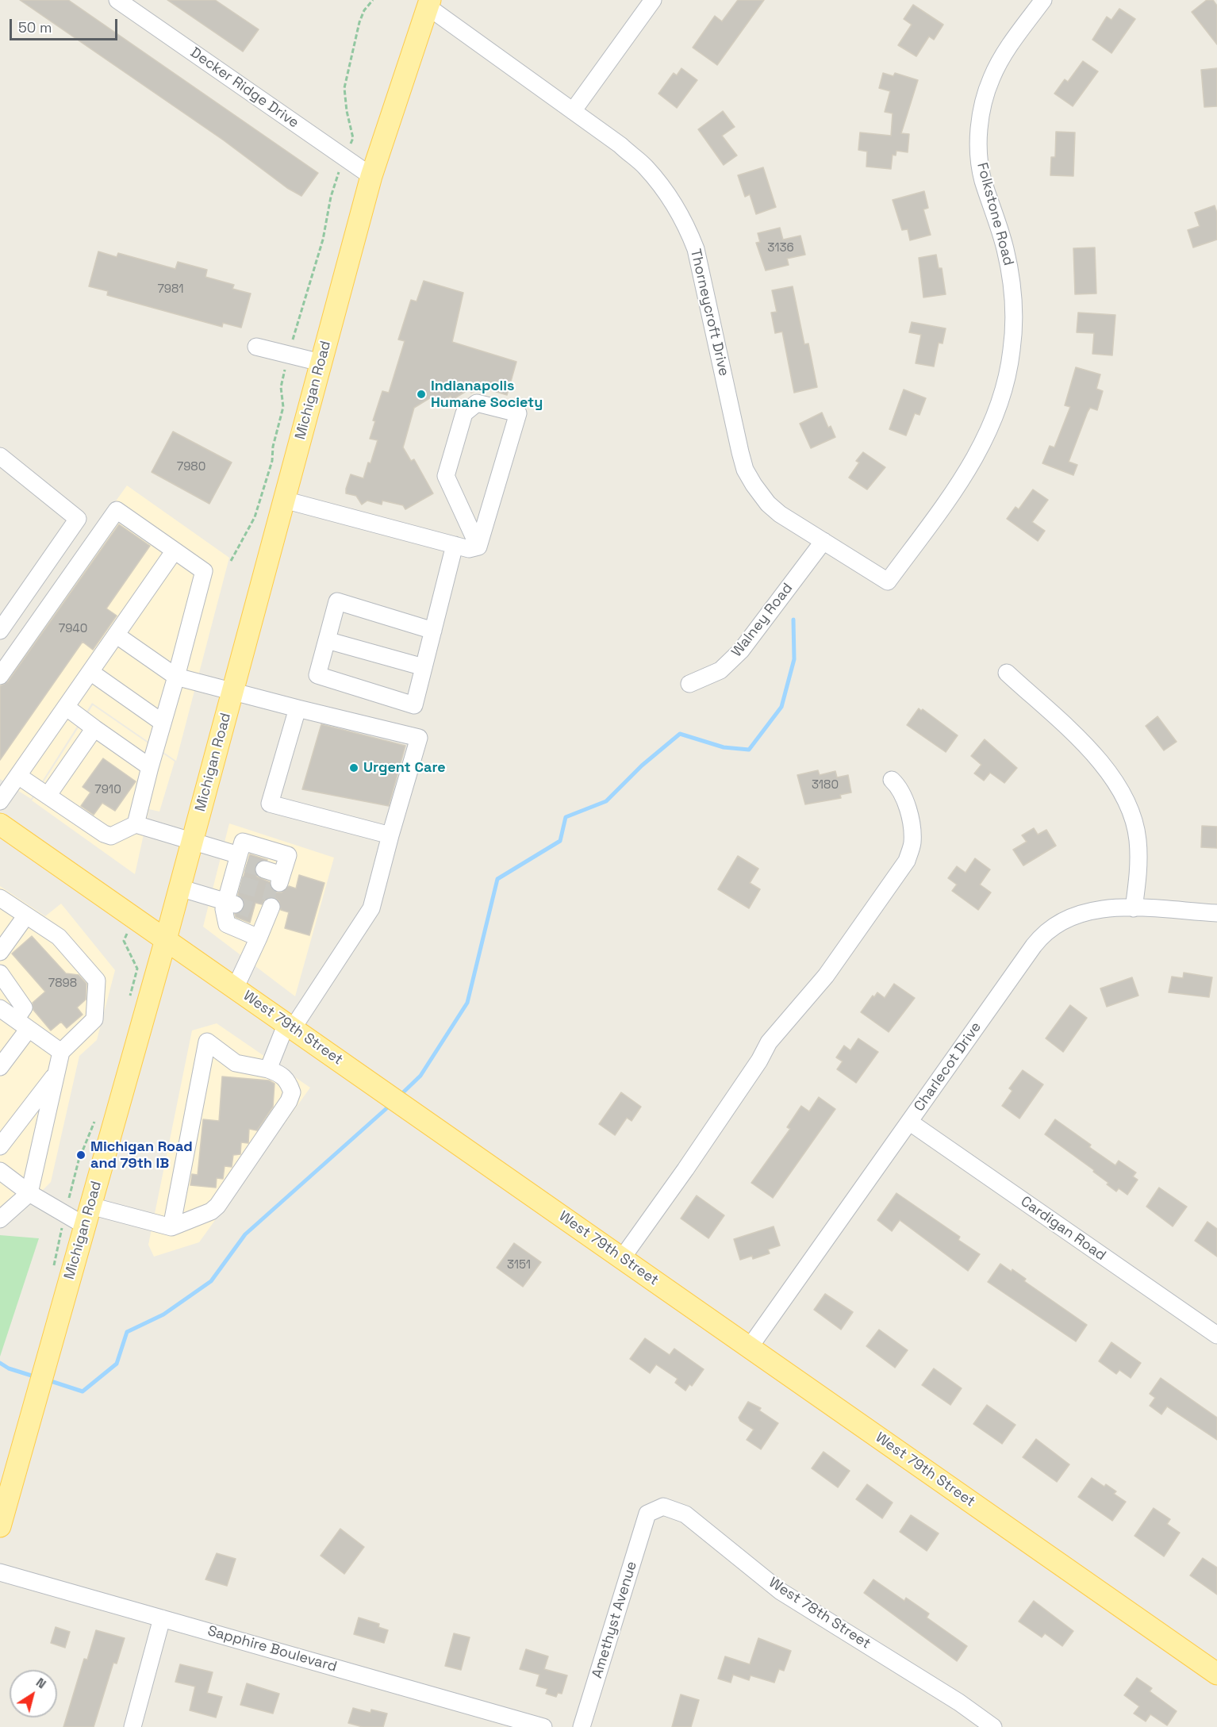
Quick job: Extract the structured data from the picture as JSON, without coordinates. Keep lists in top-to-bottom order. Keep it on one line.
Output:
{"streets":{"main road":["Michigan Road","West 79th Street"],"street":["Decker Ridge Drive","Folkstone Road","Thorneycroft Drive","Walney Road","Charlecot Drive","Cardigan Road","West 78th Street","Amethyst Avenue","Sapphire Boulevard"]},"crossings":[["Decker Ridge Drive","Michigan Road"],["Folkstone Road","Thorneycroft Drive"],["Thorneycroft Drive","Michigan Road"],["Thorneycroft Drive","Walney Road"],["Michigan Road","West 79th Street"],["West 79th Street","Charlecot Drive"],["Charlecot Drive","Cardigan Road"],["West 78th Street","Amethyst Avenue"]],"places":["Indianapolis Humane Society","Urgent Care","Michigan Road and 79th IB"],"house_numbers":["3136","7981","7980","7940","3180","7910","7898","3151"],"scale_bar":"50 m","north":"top right"}
